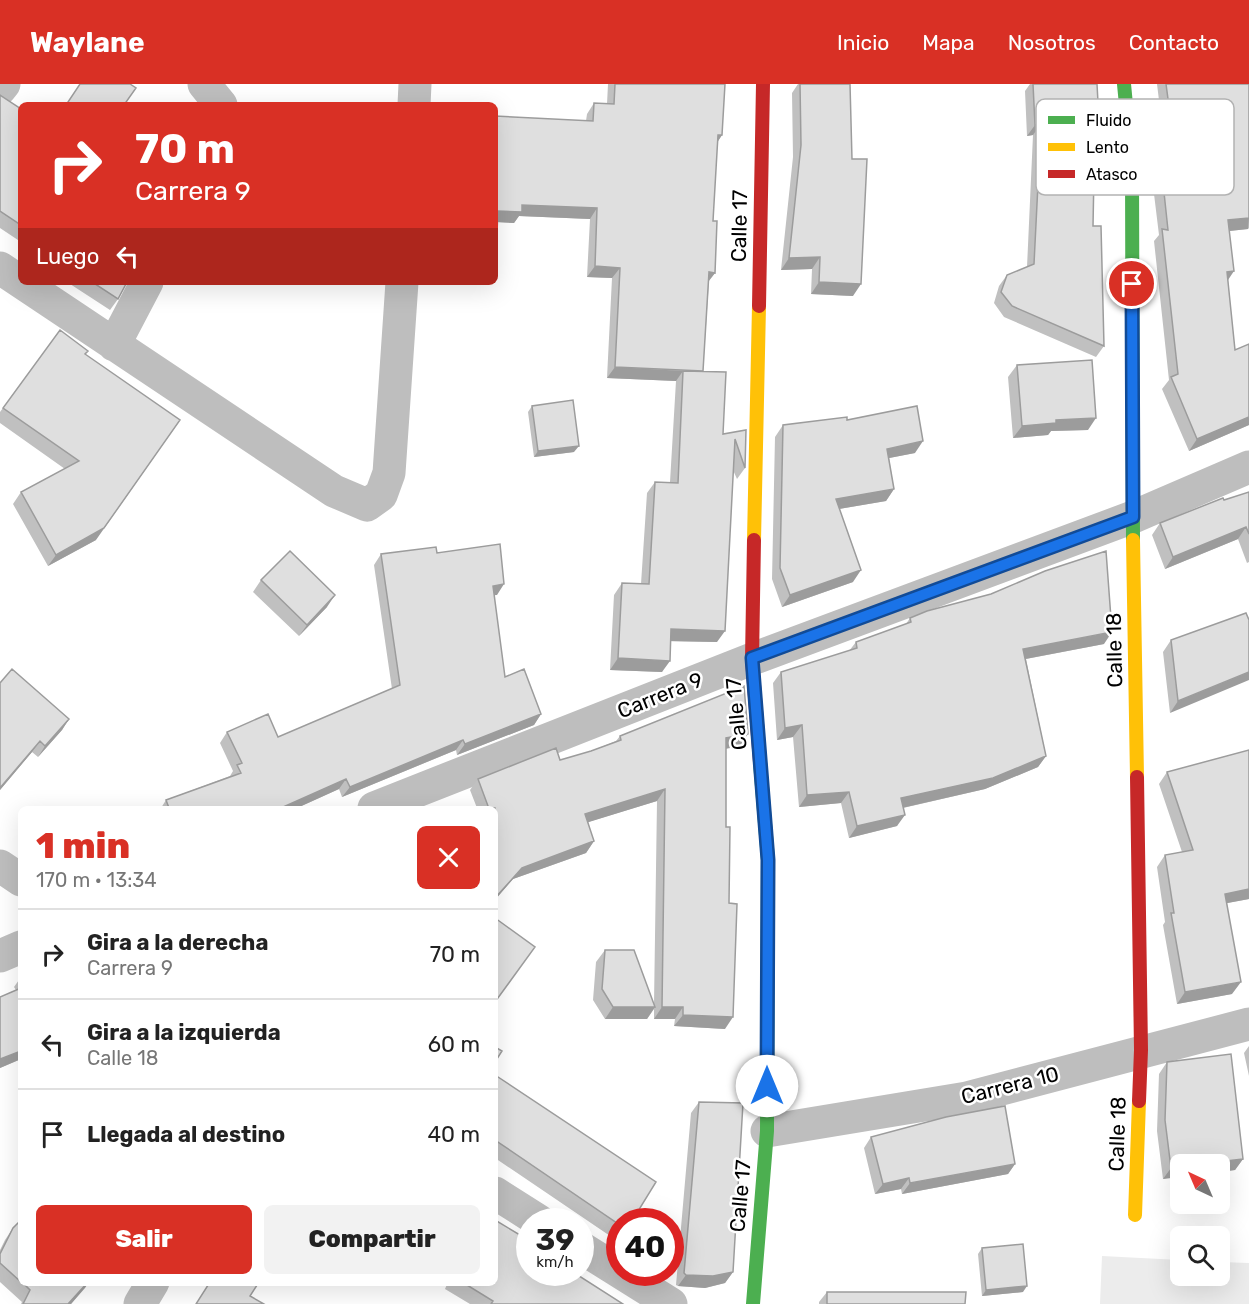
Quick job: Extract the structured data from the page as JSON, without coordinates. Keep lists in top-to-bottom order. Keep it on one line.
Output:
{"streets":{"street":["Calle 17","Calle 18","Carrera 9","Carrera 10"]},"crossings":[["Calle 17","Carrera 9"],["Calle 17","Carrera 10"],["Calle 18","Carrera 9"],["Calle 18","Carrera 10"]],"legend":["Fluido","Lento","Atasco"],"north":"top left","page":{"header":"Waylane","nav":["Inicio","Mapa","Nosotros","Contacto"],"turn":["70 m","Carrera 9"],"then":"Luego","heading":["1 min","170 m · 13:34"],"list":[{"name":"Gira a la derecha","note":"Carrera 9","value":"70 m"},{"name":"Gira a la izquierda","note":"Calle 18","value":"60 m"},{"name":"Llegada al destino","value":"40 m"}],"buttons":["Salir","Compartir"],"speed":"39 km/h","limit":"40"}}
